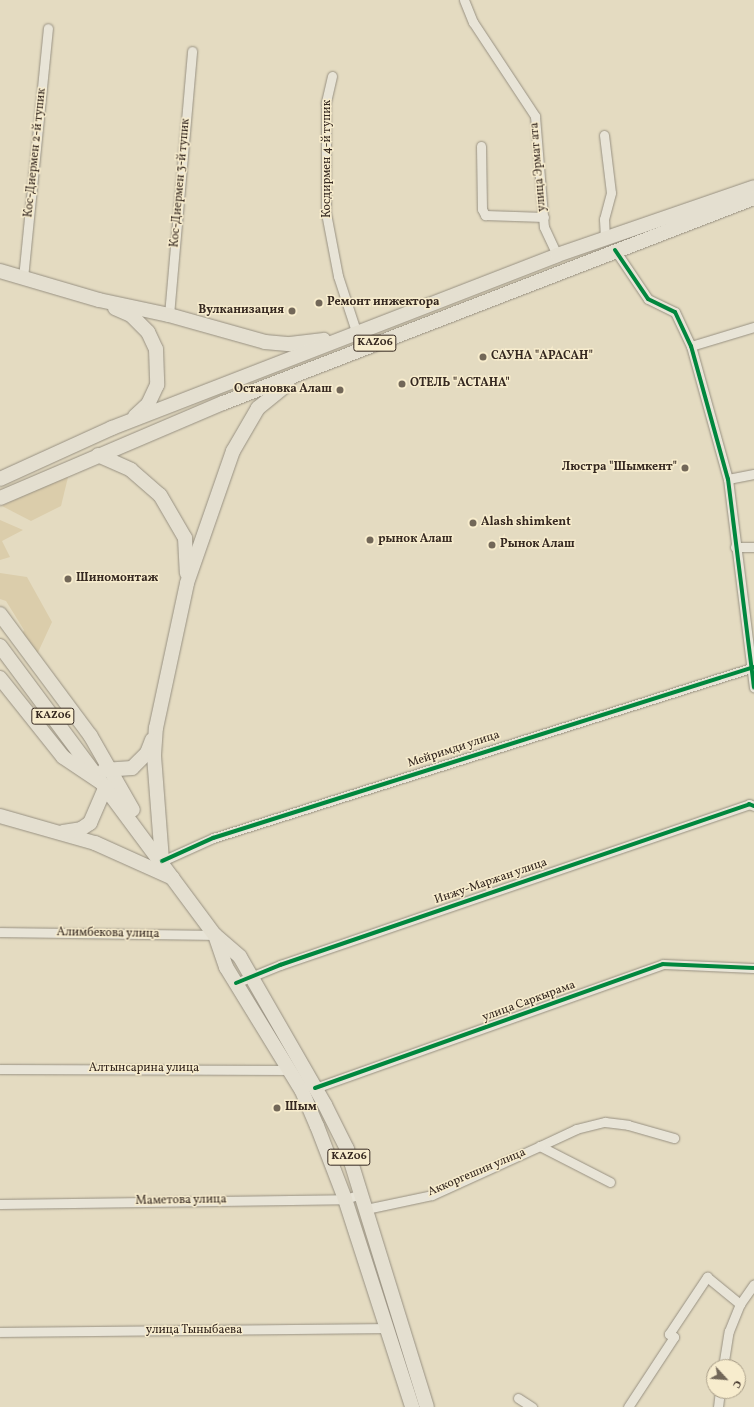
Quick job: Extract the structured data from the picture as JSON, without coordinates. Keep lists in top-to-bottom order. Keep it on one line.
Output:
{"streets":{"highway":["KАZ06"],"street":["Кос-Диермен 2-й тупик","Косдирмен 4-й тупик","улица Эрмат ата","Кос-Диермен 3-й тупик","Мейримди улица","Инжу-Маржан улица","Алимбекова улица","улица Саркырама","Алтынсарина улица","Аккоргешин улица","Маметова улица","улица Тыныбаева"]},"crossings":[["Косдирмен 4-й тупик","KАZ06"],["улица Эрмат ата","KАZ06"],["KАZ06","Мейримди улица"],["KАZ06","Инжу-Маржан улица"],["KАZ06","Алимбекова улица"],["KАZ06","улица Саркырама"],["KАZ06","Алтынсарина улица"],["KАZ06","Аккоргешин улица"],["KАZ06","Маметова улица"],["KАZ06","улица Тыныбаева"]],"places":["Ремонт инжектора","Вулканизация","САУНА \"АРАСАН\"","ОТЕЛЬ \"АСТАНА\"","Остановка Алаш","Люстра \"Шымкент\"","Alash shimkent","рынок Алаш","Рынок Алаш","Шиномонтаж","Шым"],"north":"bottom right"}
